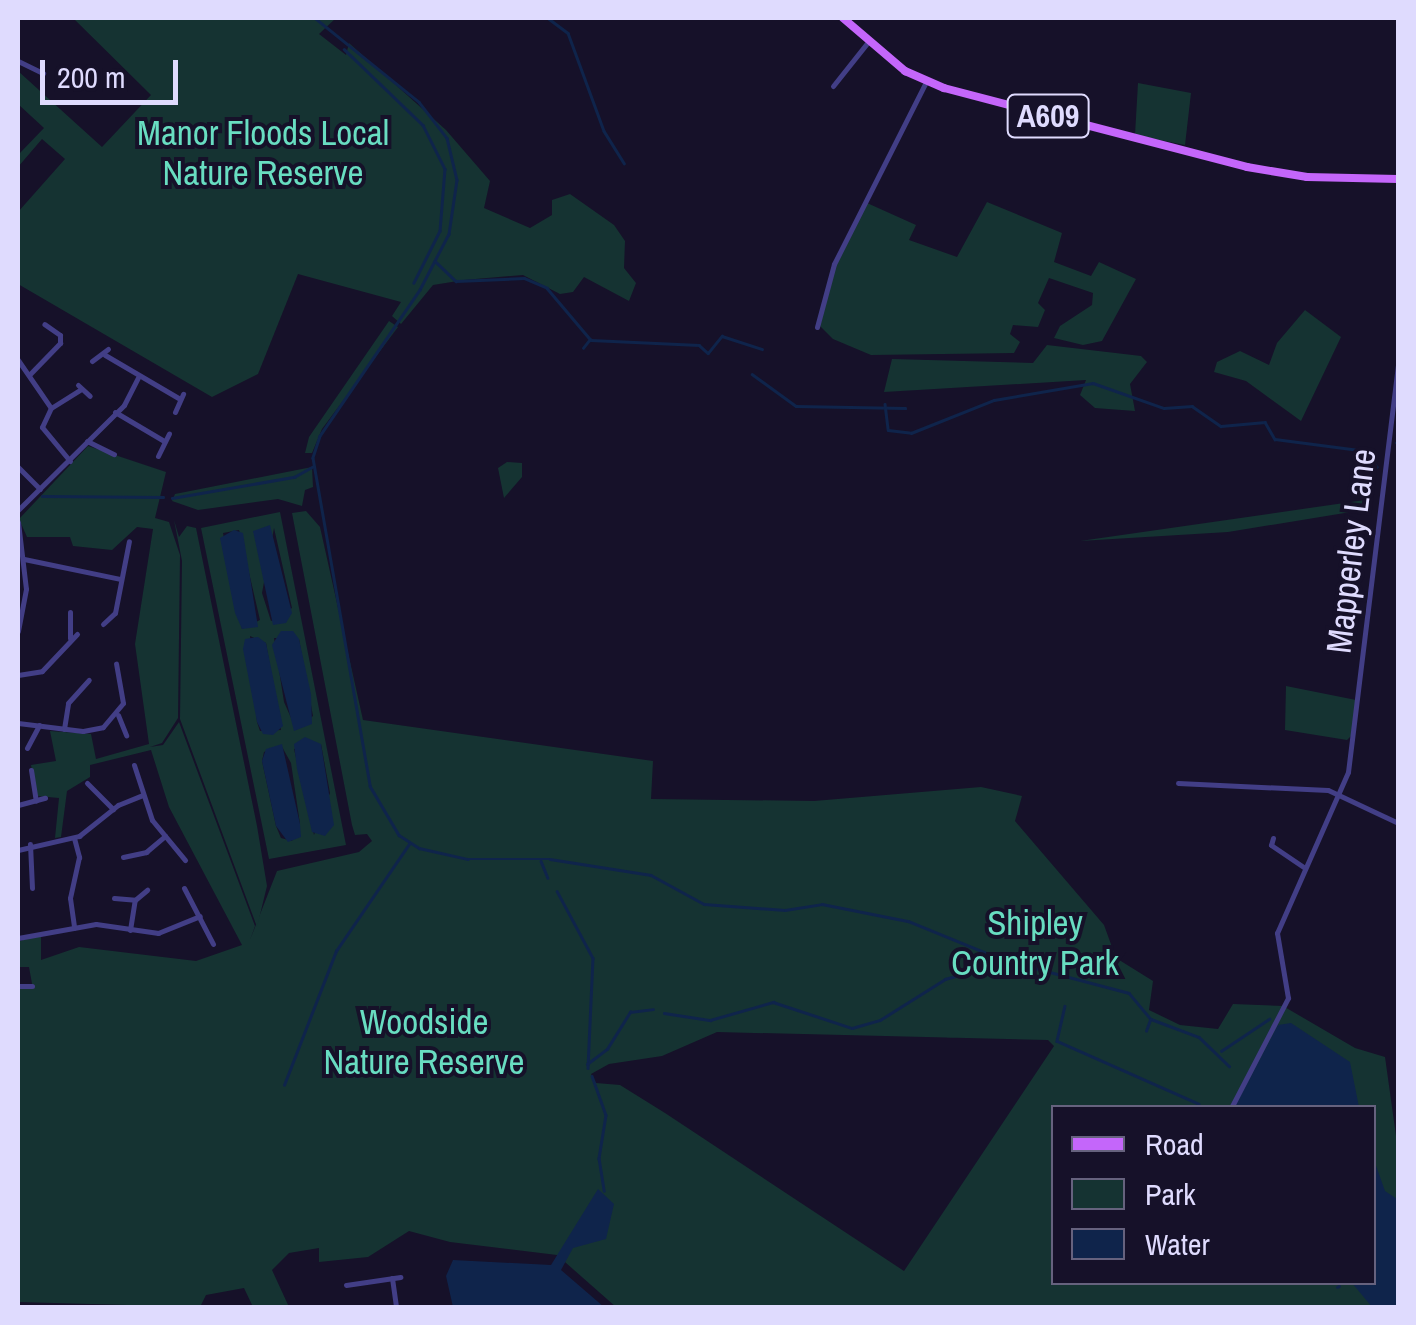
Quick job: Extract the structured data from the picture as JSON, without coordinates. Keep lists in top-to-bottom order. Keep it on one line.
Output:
{"streets":{"main road":["A609"],"street":["Mapperley Lane"]},"parks":["Manor Floods Local Nature Reserve","Shipley Country Park","Woodside Nature Reserve"],"legend":["Road","Park","Water"],"scale_bar":"200 m"}
